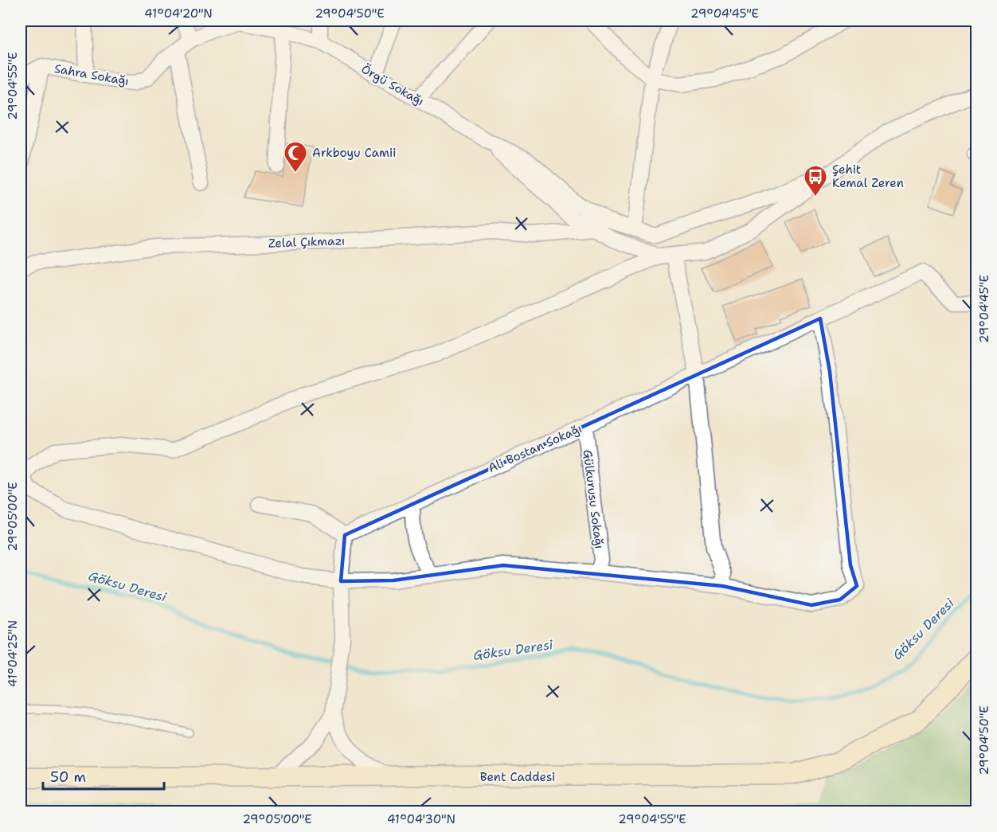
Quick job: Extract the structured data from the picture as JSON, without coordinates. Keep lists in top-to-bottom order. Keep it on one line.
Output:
{"streets":{"street":["Sahra Sokağı","Örgü Sokağı","Zelal Çıkmazı","Ali Bostan Sokağı","Gülkurusu Sokağı","Bent Caddesi"]},"crossings":[["Sahra Sokağı","Örgü Sokağı"],["Ali Bostan Sokağı","Gülkurusu Sokağı"]],"water":["Göksu Deresi"],"places":{"mosque":["Arkboyu Camii"],"bus stop":["Şehit Kemal Zeren"]},"scale_bar":"50 m","coordinates":["41°04'20\"N","29°04'50\"E","29°04'45\"E","29°04'55\"E","29°05'00\"E","41°04'25\"N","41°04'30\"N"]}
